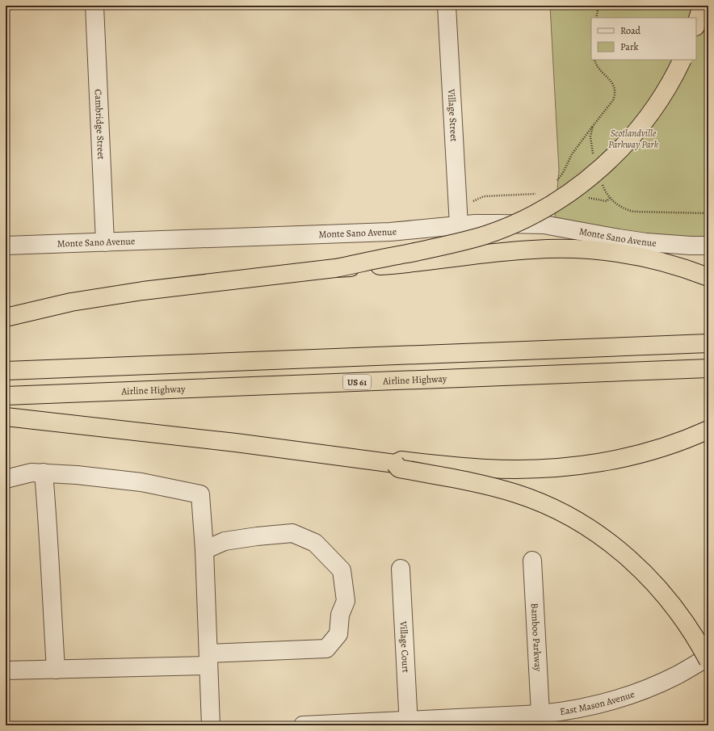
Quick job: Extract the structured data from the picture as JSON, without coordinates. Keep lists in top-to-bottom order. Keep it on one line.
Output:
{"streets":{"highway":["Airline Highway","US 61"],"street":["Village Street","Cambridge Street","Monte Sano Avenue","Bamboo Parkway","Village Court","East Mason Avenue"]},"crossings":[["Village Street","Monte Sano Avenue"],["Cambridge Street","Monte Sano Avenue"],["Bamboo Parkway","East Mason Avenue"],["Village Court","East Mason Avenue"]],"parks":["Scotlandville Parkway Park"],"legend":["Road","Park"]}
